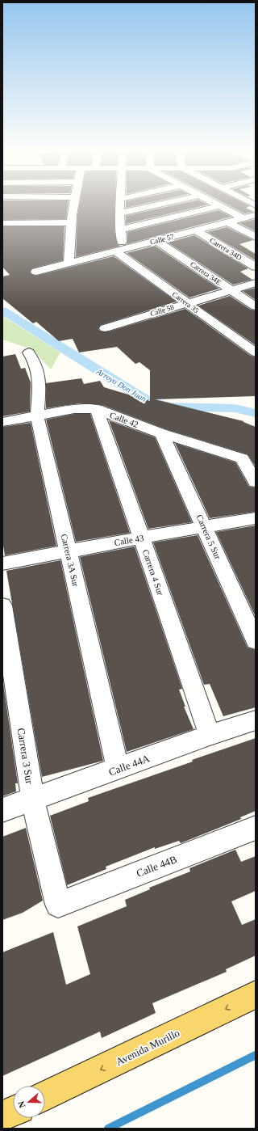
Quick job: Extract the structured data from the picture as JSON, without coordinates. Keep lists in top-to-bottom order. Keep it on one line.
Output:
{"streets":{"main road":["Avenida Murillo"],"street":["Calle 57","Carrera 34D","Carrera 34E","Carrera 35","Calle 58","Calle 42","Carrera 5 Sur","Calle 43","Carrera 3A Sur","Carrera 4 Sur","Carrera 3 Sur","Calle 44A","Calle 44B"]},"crossings":[["Calle 57","Carrera 34D"],["Calle 57","Carrera 34E"],["Calle 57","Carrera 35"],["Carrera 34E","Calle 58"],["Carrera 35","Calle 58"],["Calle 42","Carrera 5 Sur"],["Calle 42","Carrera 3A Sur"],["Calle 42","Carrera 4 Sur"],["Carrera 5 Sur","Calle 43"],["Calle 43","Carrera 3A Sur"],["Calle 43","Carrera 4 Sur"],["Carrera 3A Sur","Calle 44A"],["Carrera 4 Sur","Calle 44A"],["Carrera 3 Sur","Calle 44A"],["Carrera 3 Sur","Calle 44B"]],"one_way":["Avenida Murillo"],"water":["Arroyo Don Juan"],"north":"left"}
